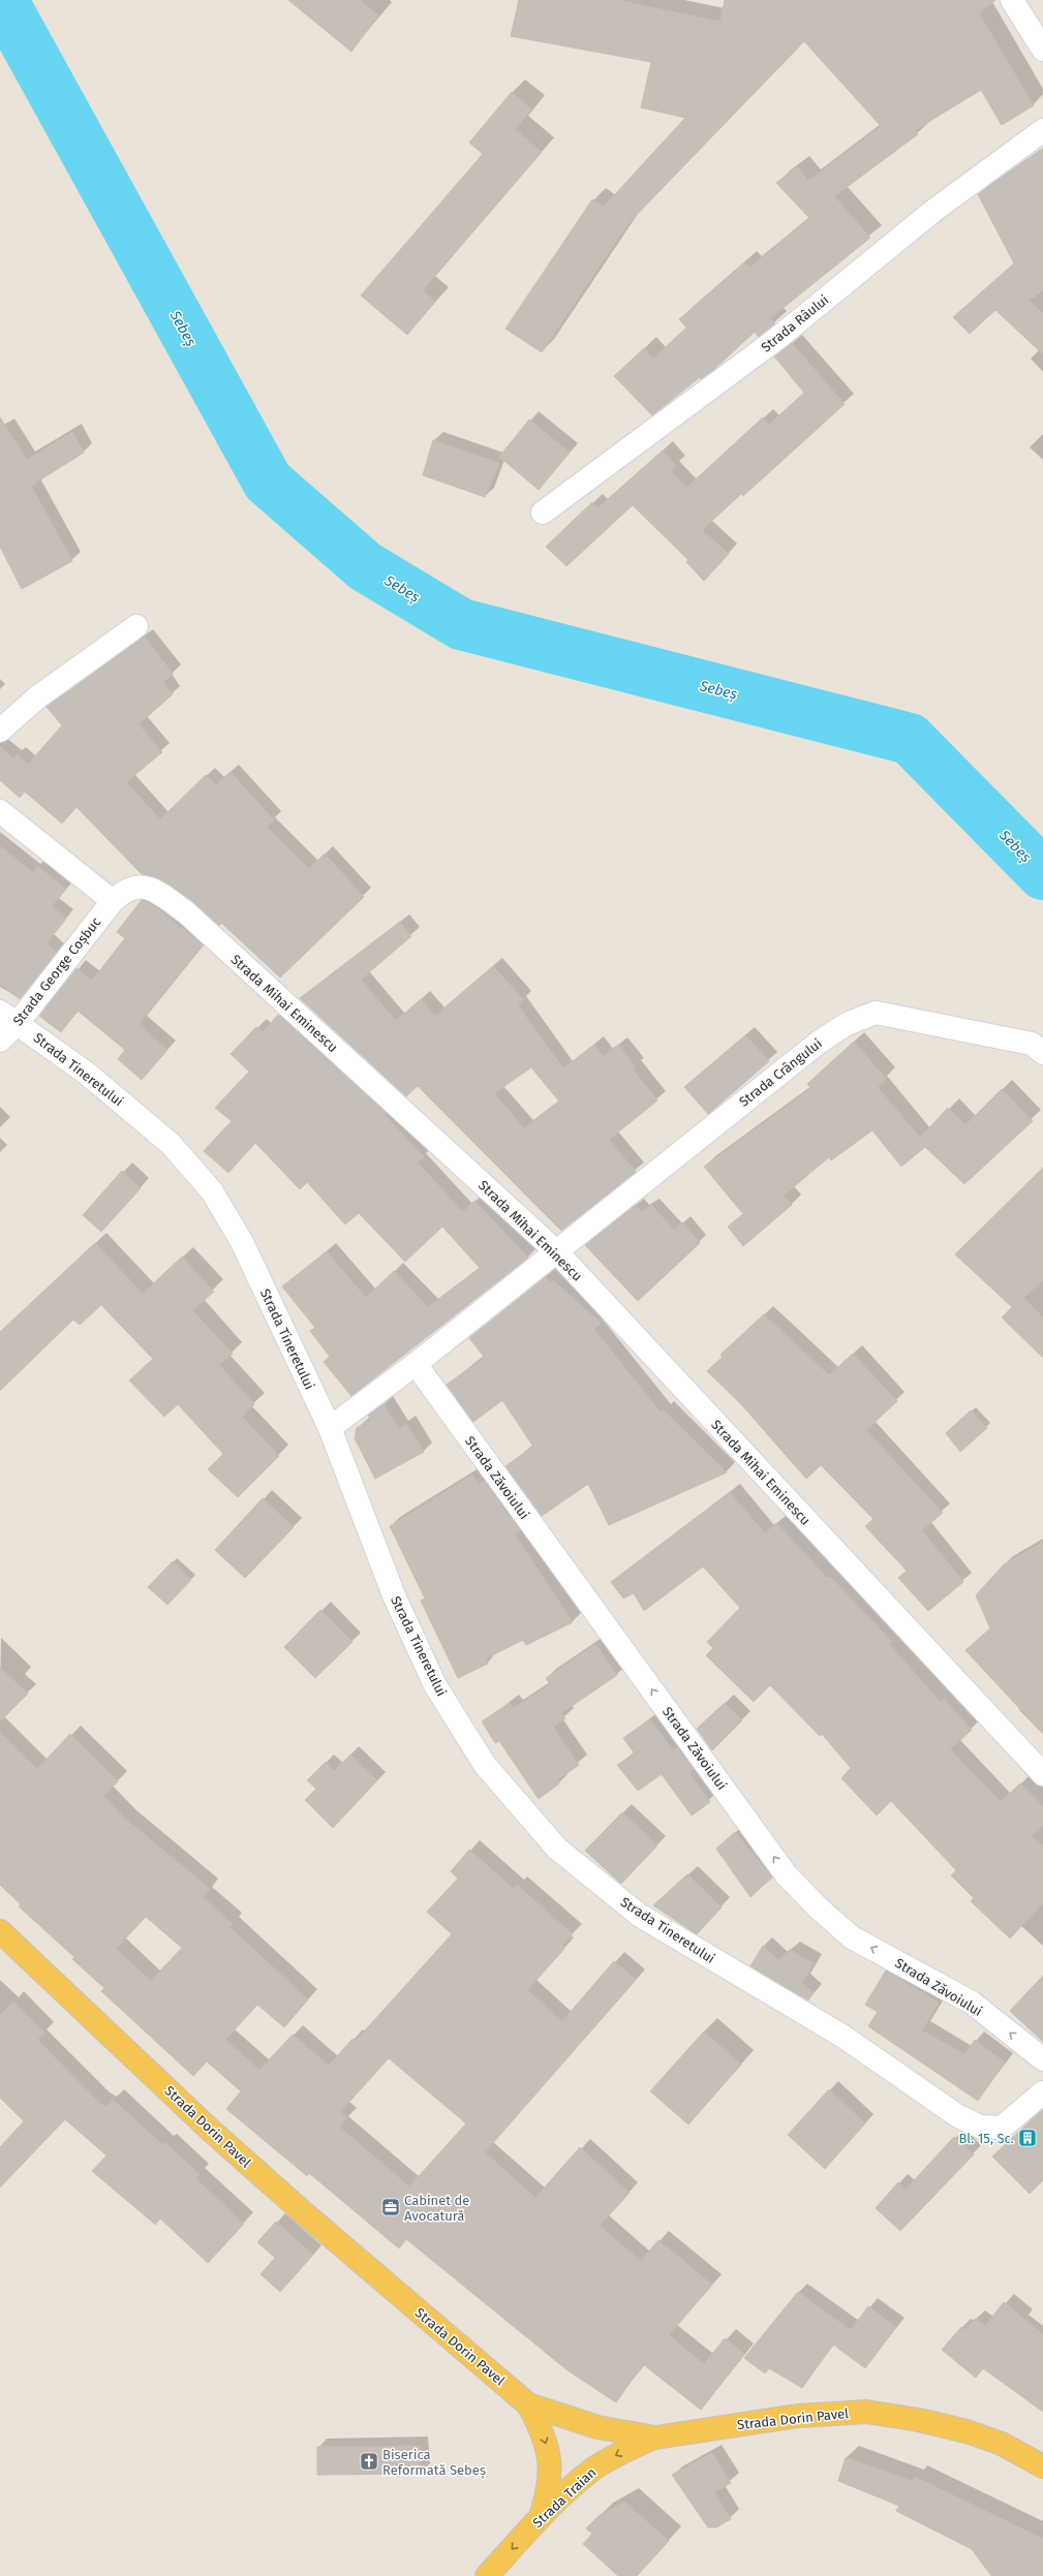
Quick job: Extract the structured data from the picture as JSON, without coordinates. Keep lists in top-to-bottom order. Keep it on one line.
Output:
{"streets":{"main road":["Strada Dorin Pavel","Strada Traian"],"street":["Strada Râului","Strada George Coșbuc","Strada Mihai Eminescu","Strada Tineretului","Strada Crângului","Strada Zăvoiului"]},"crossings":[["Strada George Coșbuc","Strada Mihai Eminescu"],["Strada George Coșbuc","Strada Tineretului"],["Strada Mihai Eminescu","Strada Crângului"],["Strada Tineretului","Strada Crângului"],["Strada Crângului","Strada Zăvoiului"],["Strada Dorin Pavel","Strada Traian"]],"one_way":["Strada Zăvoiului","Strada Traian"],"water":["Sebeș"],"places":{"building":["Bl. 15, Sc."],"office":["Cabinet de Avocatură"],"church":["Biserica Reformată Sebeș"]}}
